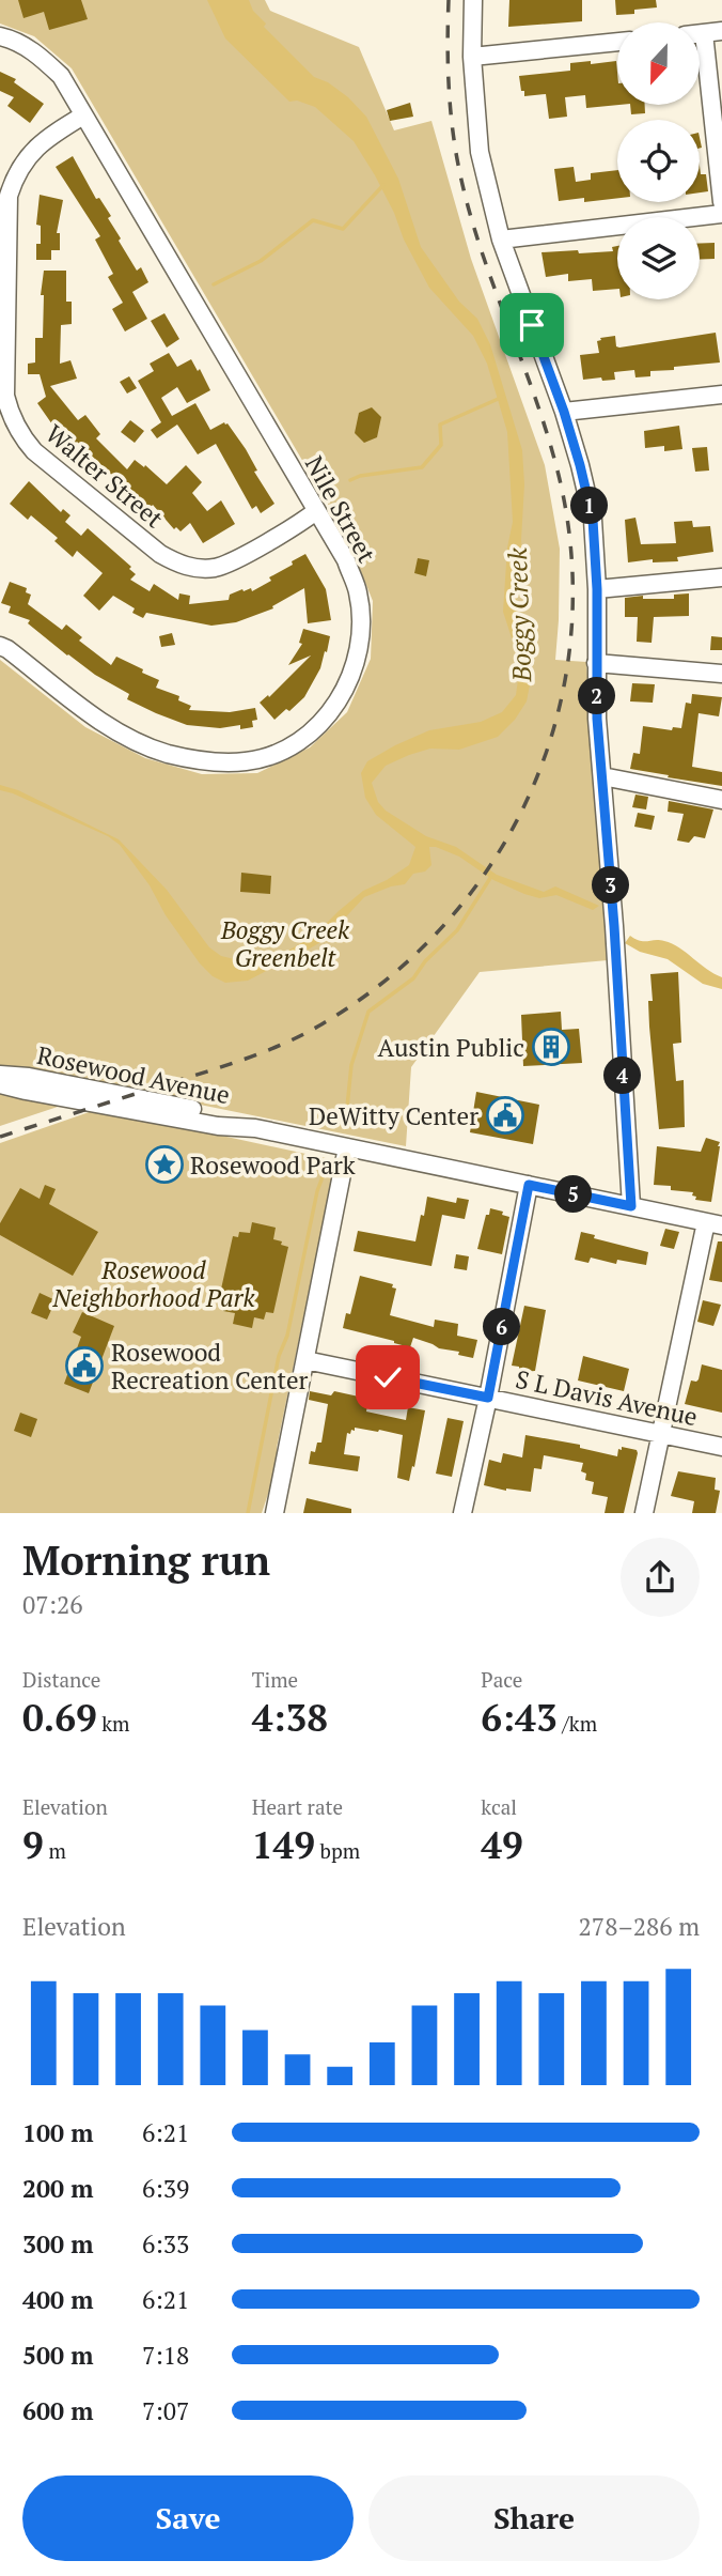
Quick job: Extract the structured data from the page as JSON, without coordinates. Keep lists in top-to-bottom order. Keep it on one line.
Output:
{"streets":{"street":["Walter Street","Nile Street","Rosewood Avenue","S L Davis Avenue"]},"crossings":[["Walter Street","Nile Street"]],"water":["Boggy Creek"],"parks":["Boggy Creek Greenbelt","Rosewood Neighborhood Park"],"places":{"building":["Austin Public"],"public building":["DeWitty Center","Rosewood Recreation Center"],"place":["Rosewood Park"]},"north":"bottom","page":{"pins":["1","2","3","4","5","6"],"heading":["Morning run","07:26"],"stats":[["Distance","0.69 km"],["Time","4:38"],["Pace","6:43 /km"],["Elevation","9 m"],["Heart rate","149 bpm"],["kcal","49"]],"chart":["Elevation","278–286 m"],"list":[{"name":"100 m","note":"6:21"},{"name":"200 m","note":"6:39"},{"name":"300 m","note":"6:33"},{"name":"400 m","note":"6:21"},{"name":"500 m","note":"7:18"},{"name":"600 m","note":"7:07"}],"buttons":["Save","Share"]}}
